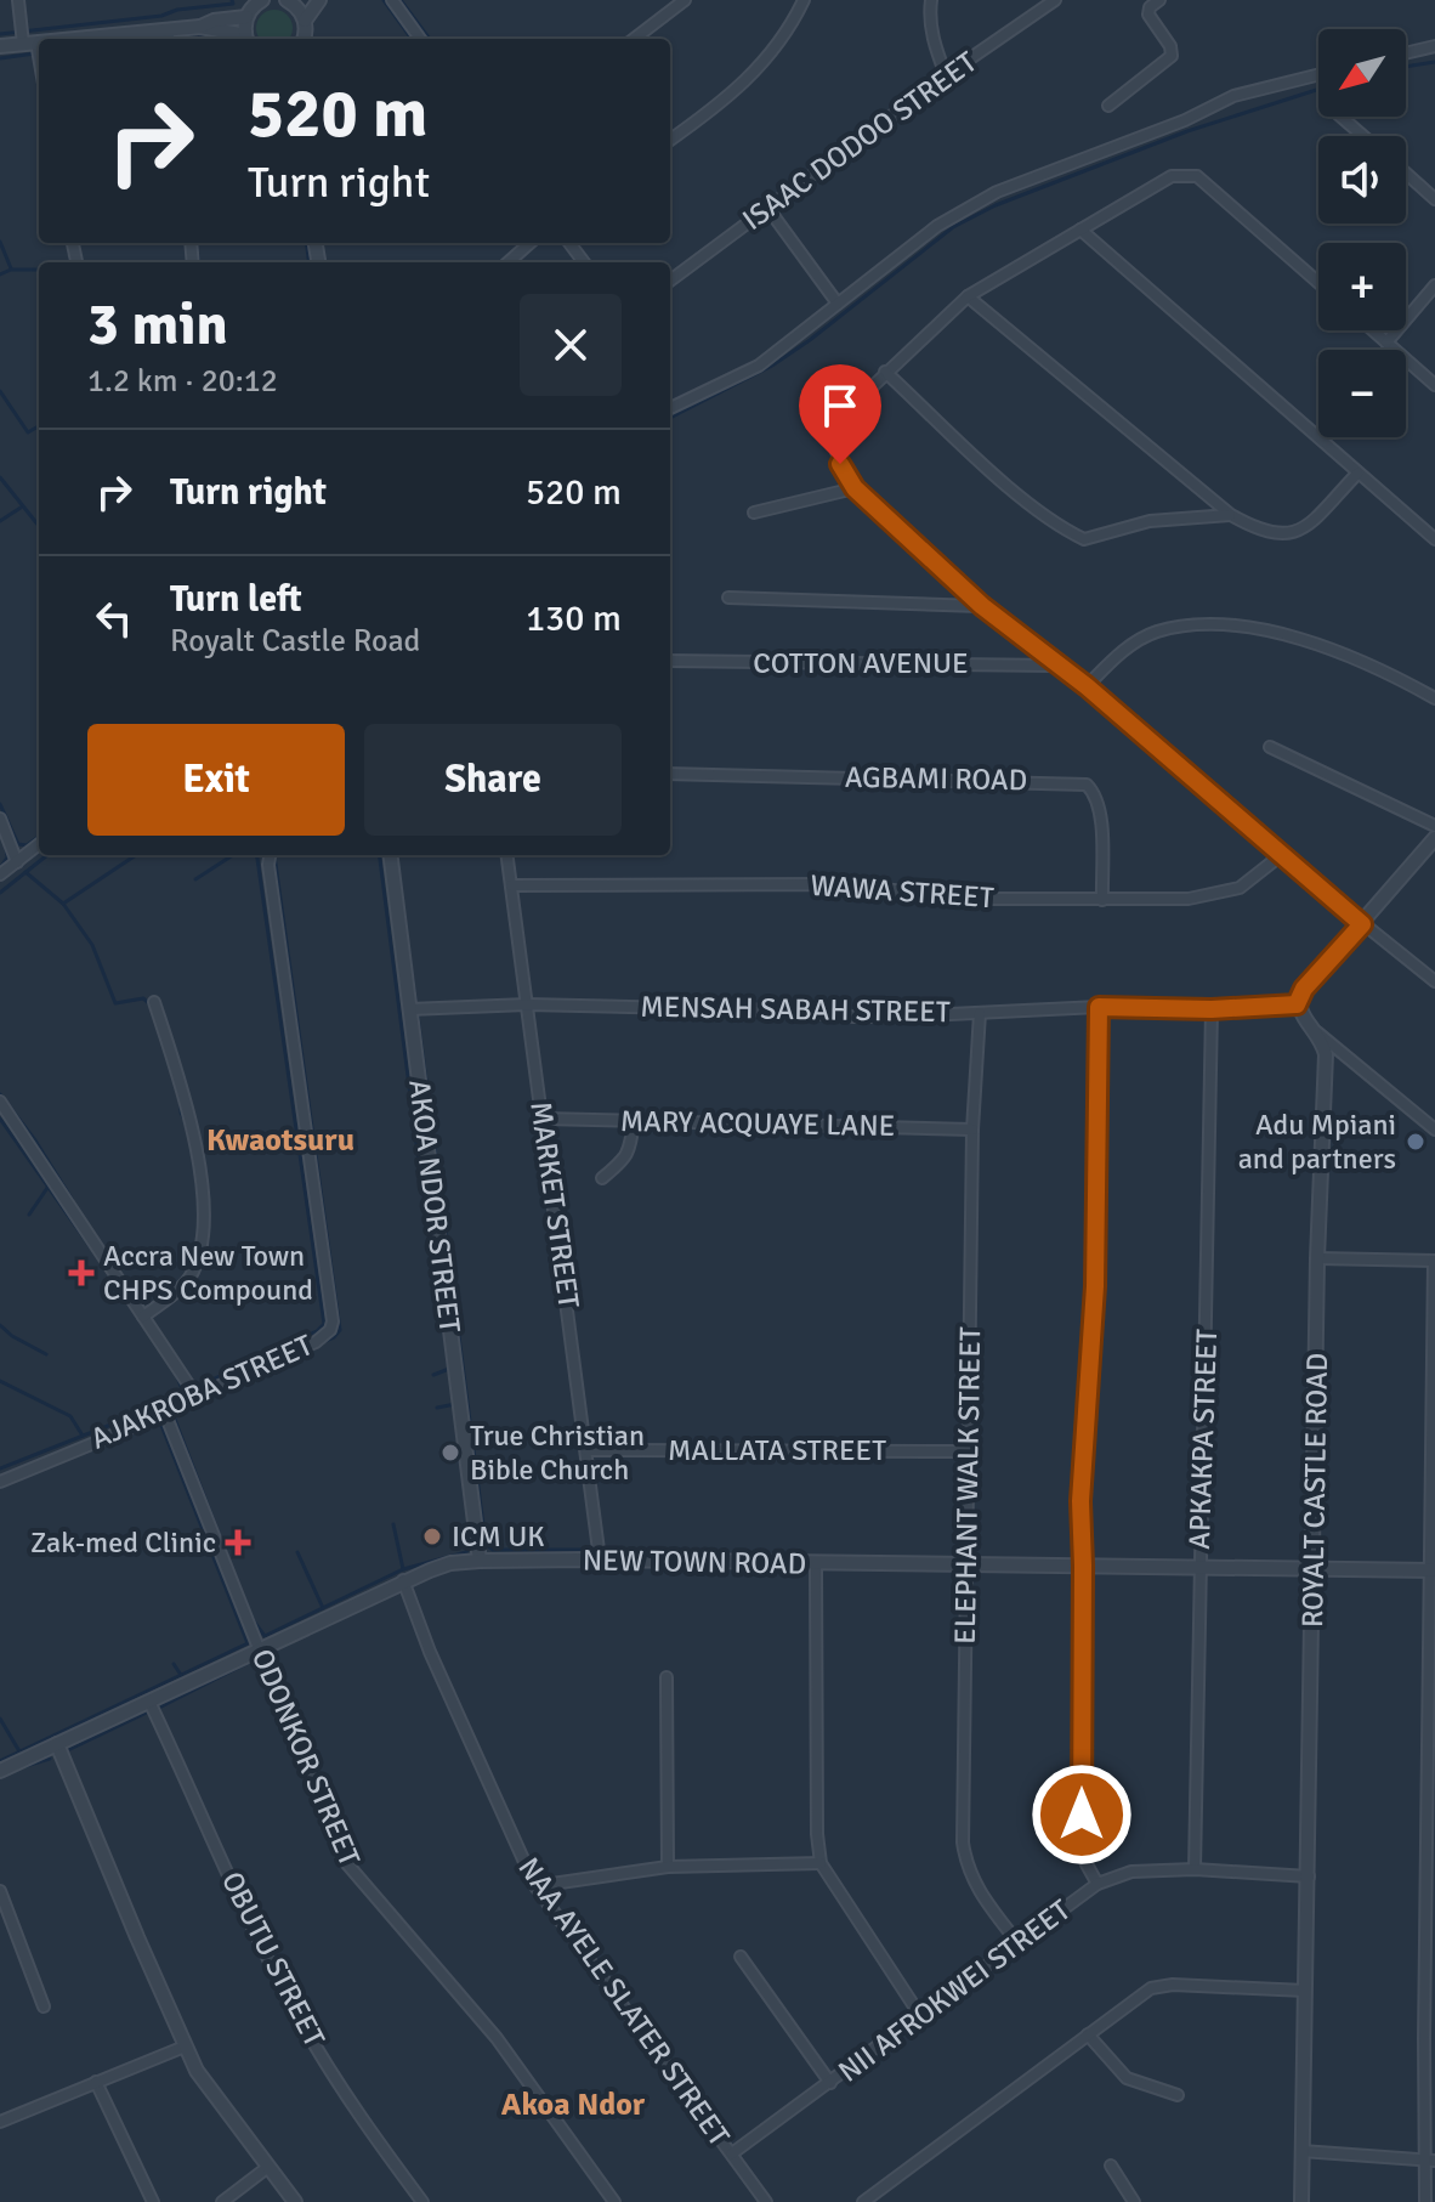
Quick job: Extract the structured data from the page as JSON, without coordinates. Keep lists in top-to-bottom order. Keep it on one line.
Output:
{"streets":{"street":["ISAAC DODOO STREET","COTTON AVENUE","AGBAMI ROAD","WAWA STREET","MENSAH SABAH STREET","MARY ACQUAYE LANE","MARKET STREET","AKOA NDOR STREET","AJAKROBA STREET","APKAKPA STREET","MALLATA STREET","ELEPHANT WALK STREET","ROYALT CASTLE ROAD","NEW TOWN ROAD","ODONKOR STREET","OBUTU STREET","NII AFROKWEI STREET","NAA AYELE SLATER STREET"]},"crossings":[["AGBAMI ROAD","WAWA STREET"],["WAWA STREET","MARKET STREET"],["MENSAH SABAH STREET","MARKET STREET"],["MENSAH SABAH STREET","AKOA NDOR STREET"],["MENSAH SABAH STREET","APKAKPA STREET"],["MENSAH SABAH STREET","ELEPHANT WALK STREET"],["MENSAH SABAH STREET","ROYALT CASTLE ROAD"],["MARY ACQUAYE LANE","MARKET STREET"],["MARY ACQUAYE LANE","ELEPHANT WALK STREET"],["MARKET STREET","MALLATA STREET"],["MARKET STREET","NEW TOWN ROAD"],["AKOA NDOR STREET","NEW TOWN ROAD"],["AJAKROBA STREET","ODONKOR STREET"],["APKAKPA STREET","NEW TOWN ROAD"],["APKAKPA STREET","NII AFROKWEI STREET"],["MALLATA STREET","ELEPHANT WALK STREET"],["ELEPHANT WALK STREET","NEW TOWN ROAD"],["ELEPHANT WALK STREET","NII AFROKWEI STREET"],["ROYALT CASTLE ROAD","NEW TOWN ROAD"],["ROYALT CASTLE ROAD","NII AFROKWEI STREET"],["NEW TOWN ROAD","ODONKOR STREET"],["NEW TOWN ROAD","OBUTU STREET"],["NEW TOWN ROAD","NAA AYELE SLATER STREET"],["NII AFROKWEI STREET","NAA AYELE SLATER STREET"]],"districts":["Kwaotsuru","Akoa Ndor"],"places":{"other":["Adu Mpiani and partners","True Christian Bible Church","ICM UK"],"health":["Accra New Town CHPS Compound","Zak-med Clinic"]},"north":"bottom left","page":{"map_buttons":["+","−"],"turn":["520 m","Turn right"],"heading":["3 min","1.2 km · 20:12"],"list":[{"name":"Turn right","value":"520 m"},{"name":"Turn left","note":"Royalt Castle Road","value":"130 m"}],"buttons":["Exit","Share"]}}
